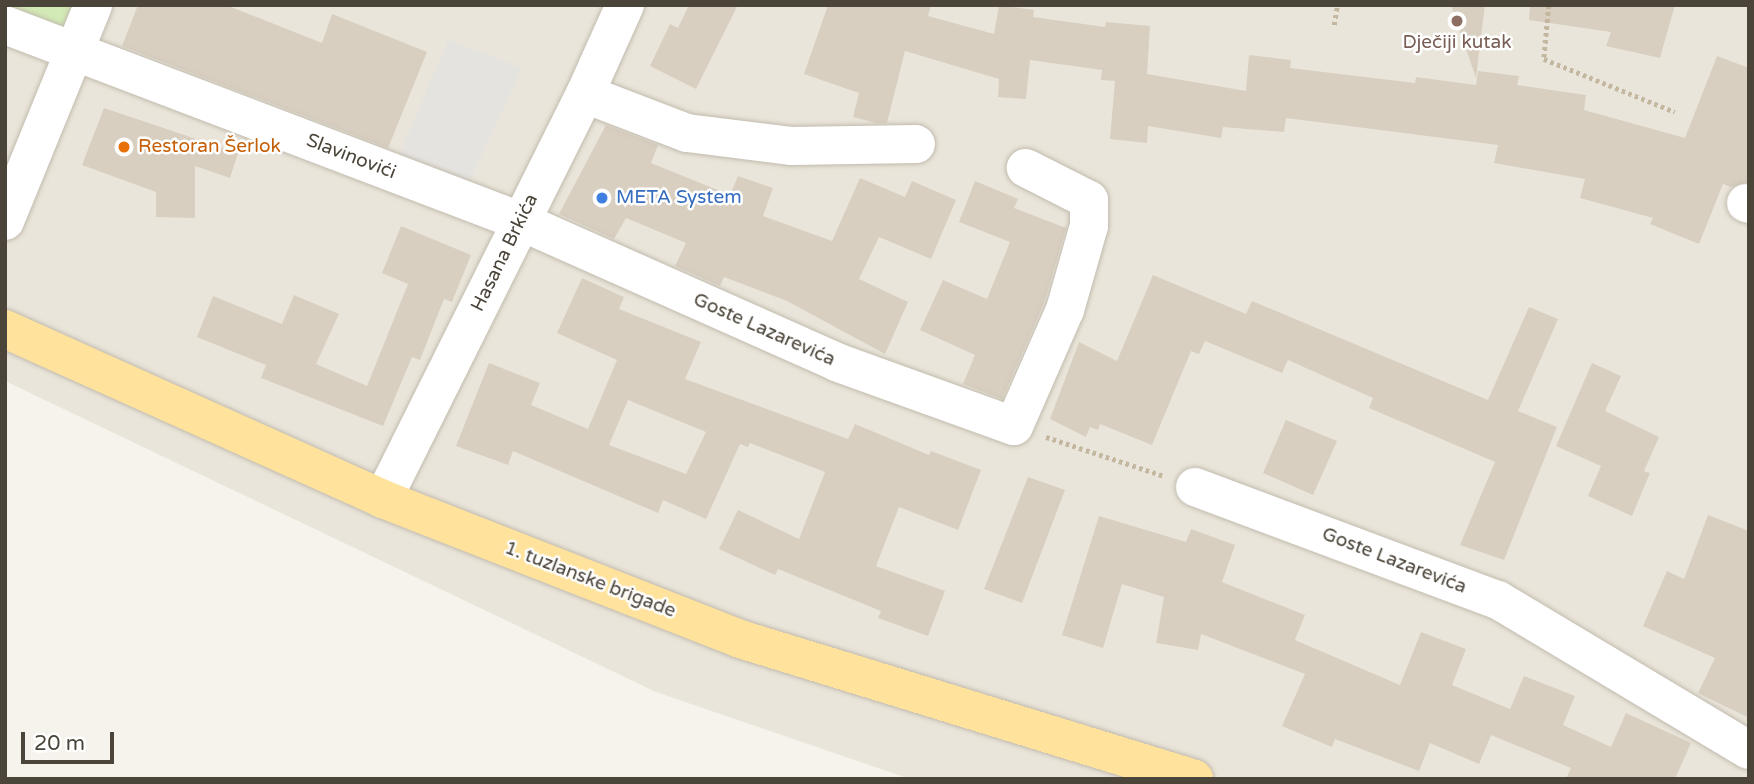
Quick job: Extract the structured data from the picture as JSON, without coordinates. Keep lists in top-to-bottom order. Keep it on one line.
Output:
{"streets":{"main road":["1. tuzlanske brigade"],"street":["Slavinovići","Hasana Brkića","Goste Lazarevića"]},"crossings":[["Slavinovići","Hasana Brkića"],["Slavinovići","Goste Lazarevića"],["Hasana Brkića","Goste Lazarevića"],["Hasana Brkića","1. tuzlanske brigade"]],"places":["Dječiji kutak","Restoran Šerlok","META System"],"scale_bar":"20 m"}
